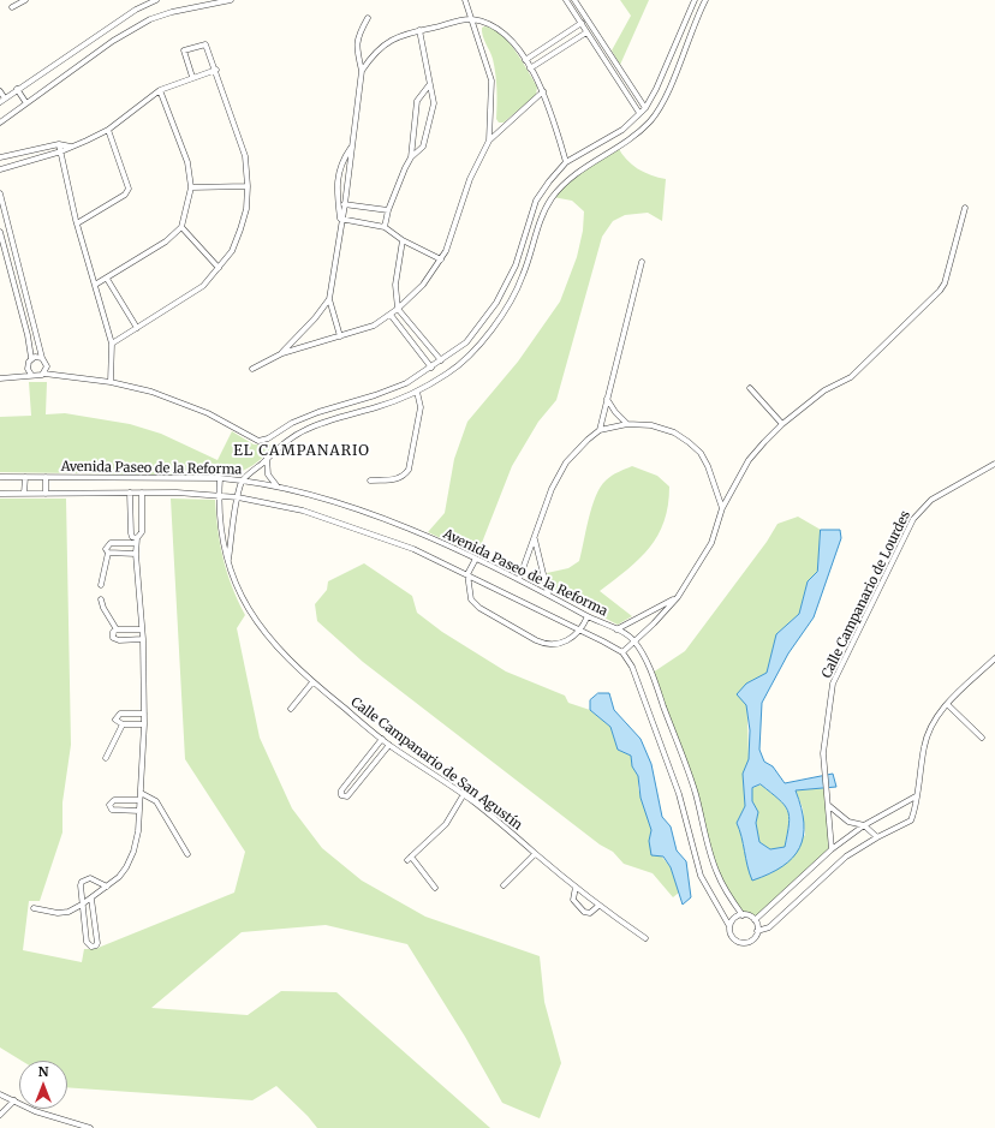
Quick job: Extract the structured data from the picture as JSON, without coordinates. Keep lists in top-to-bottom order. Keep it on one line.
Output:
{"streets":{"street":["Avenida Paseo de la Reforma","Calle Campanario de Lourdes","Calle Campanario de San Agustín"]},"crossings":[["Avenida Paseo de la Reforma","Calle Campanario de San Agustín"]],"districts":["EL CAMPANARIO"],"north":"top"}
